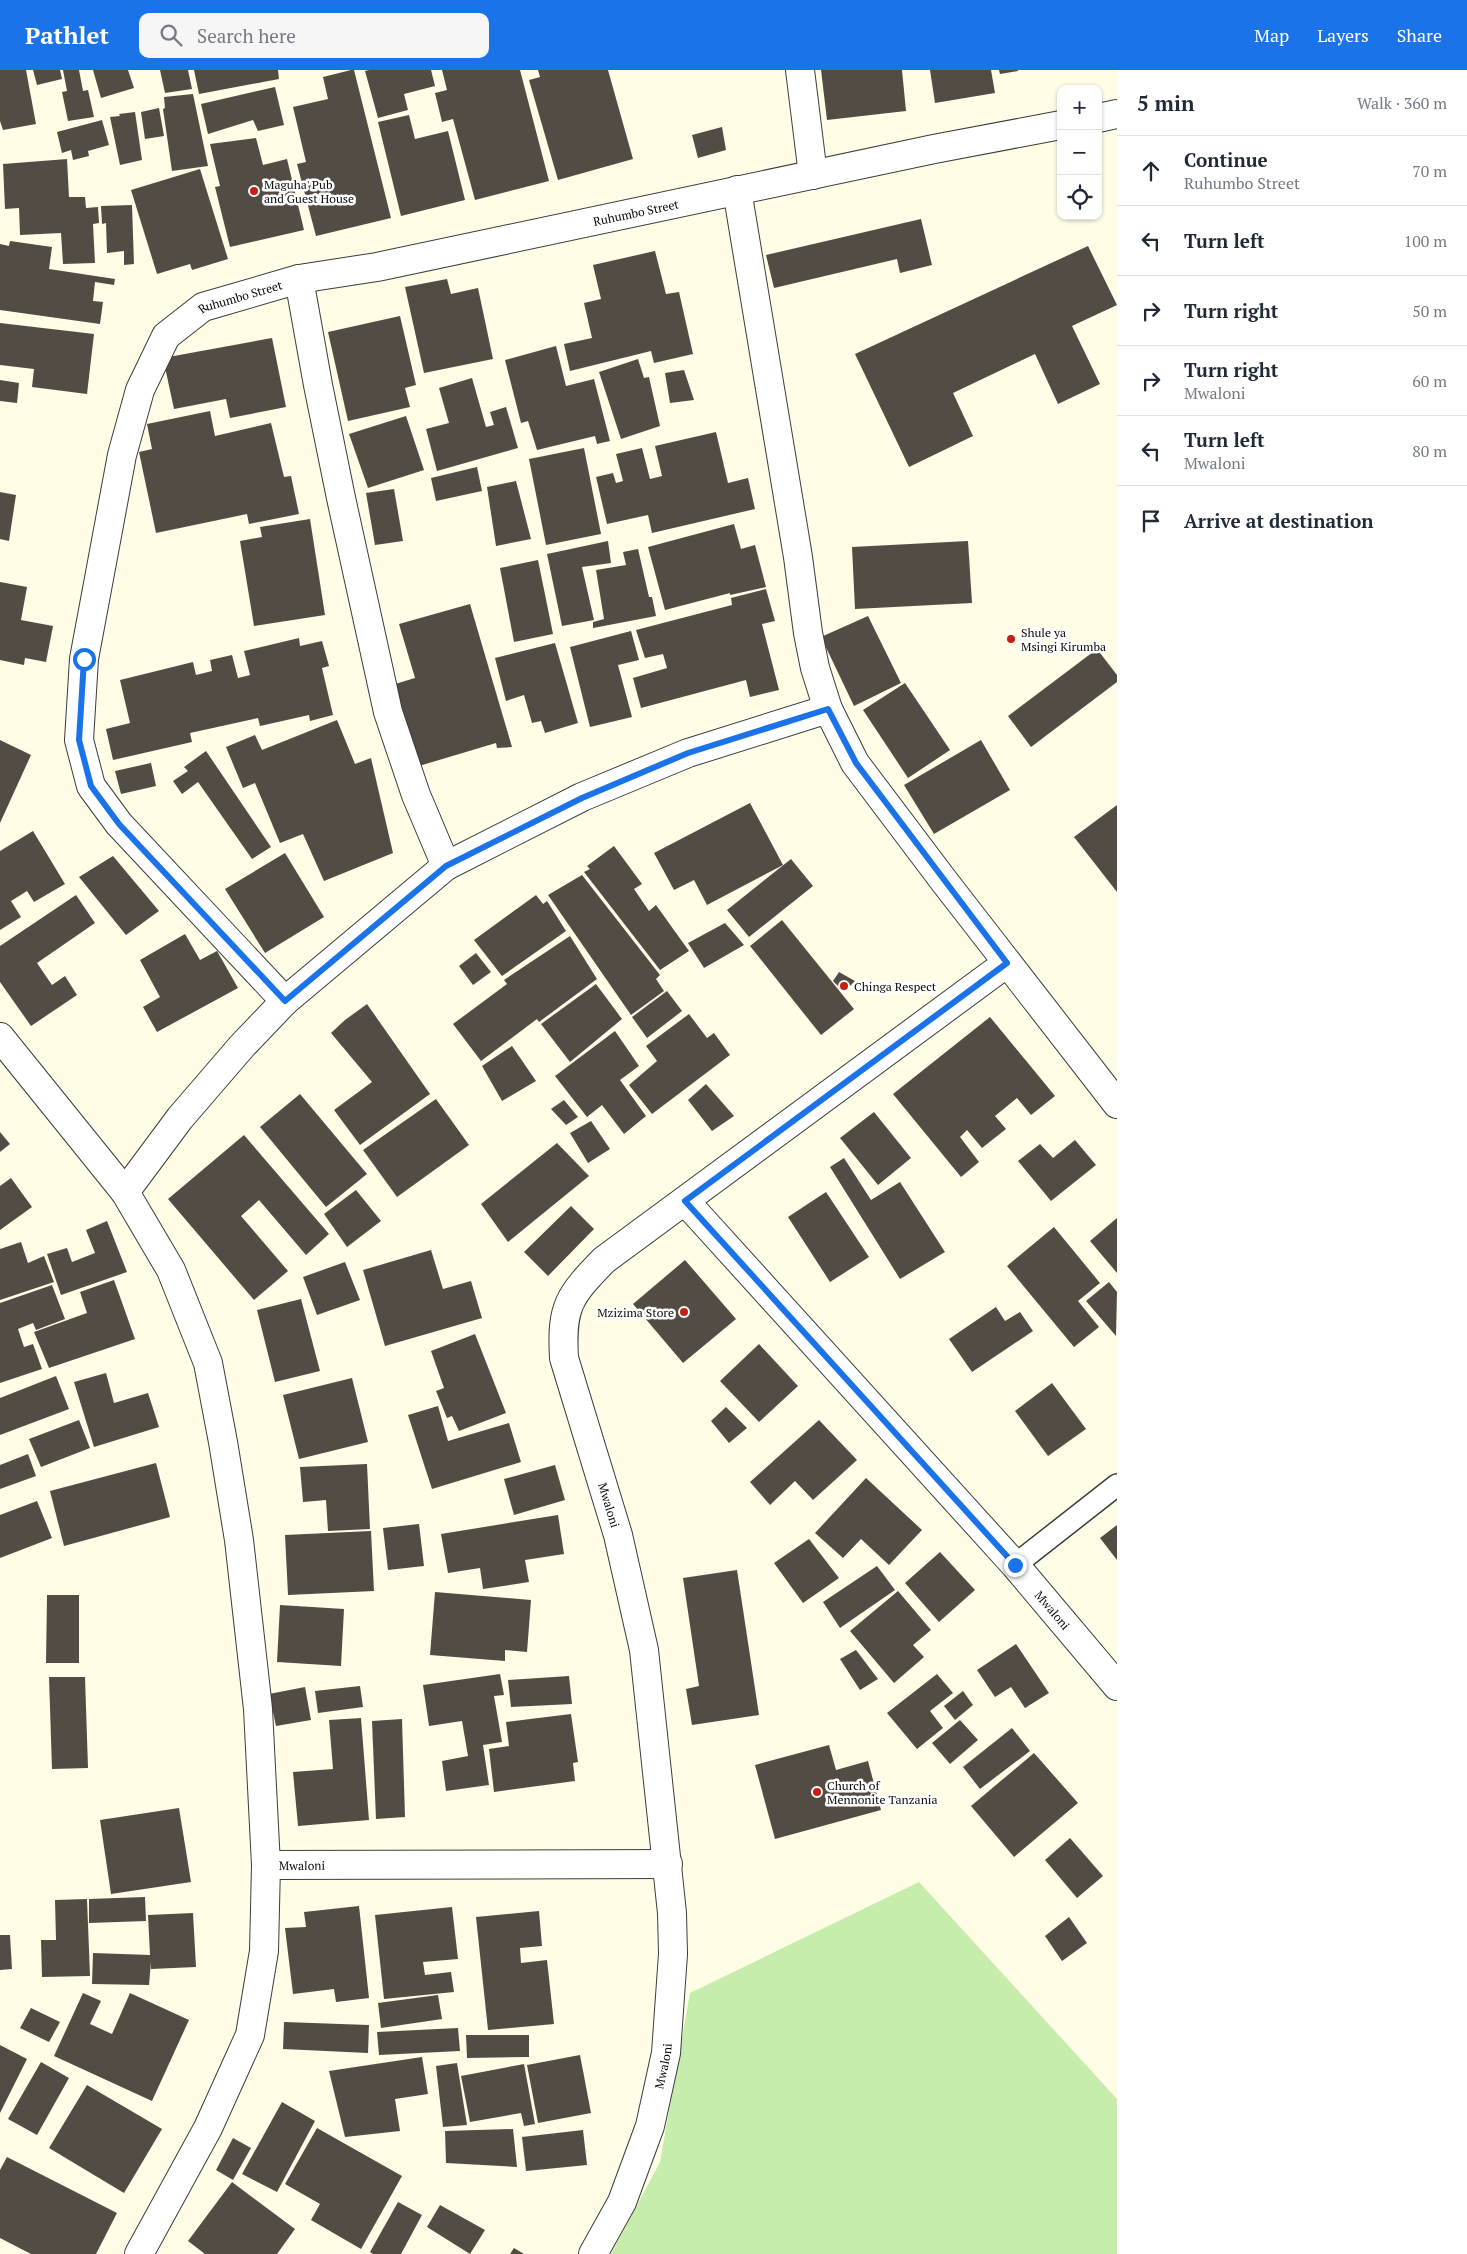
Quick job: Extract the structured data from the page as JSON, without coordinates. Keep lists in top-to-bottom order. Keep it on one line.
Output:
{"streets":{"street":["Ruhumbo Street","Mwaloni"]},"places":["Maguha' Pub and Guest House","Shule ya Msingi Kirumba","Chinga Respect","Mzizima Store","Church of Mennonite Tanzania"],"page":{"header":"Pathlet","search":"Search here","nav":["Map","Layers","Share"],"heading":["5 min","Walk · 360 m"],"map_buttons":["+","−"],"list":[["Continue","Ruhumbo Street","70 m"],["Turn left","100 m"],["Turn right","50 m"],["Turn right","Mwaloni","60 m"],["Turn left","Mwaloni","80 m"],"Arrive at destination"]}}
